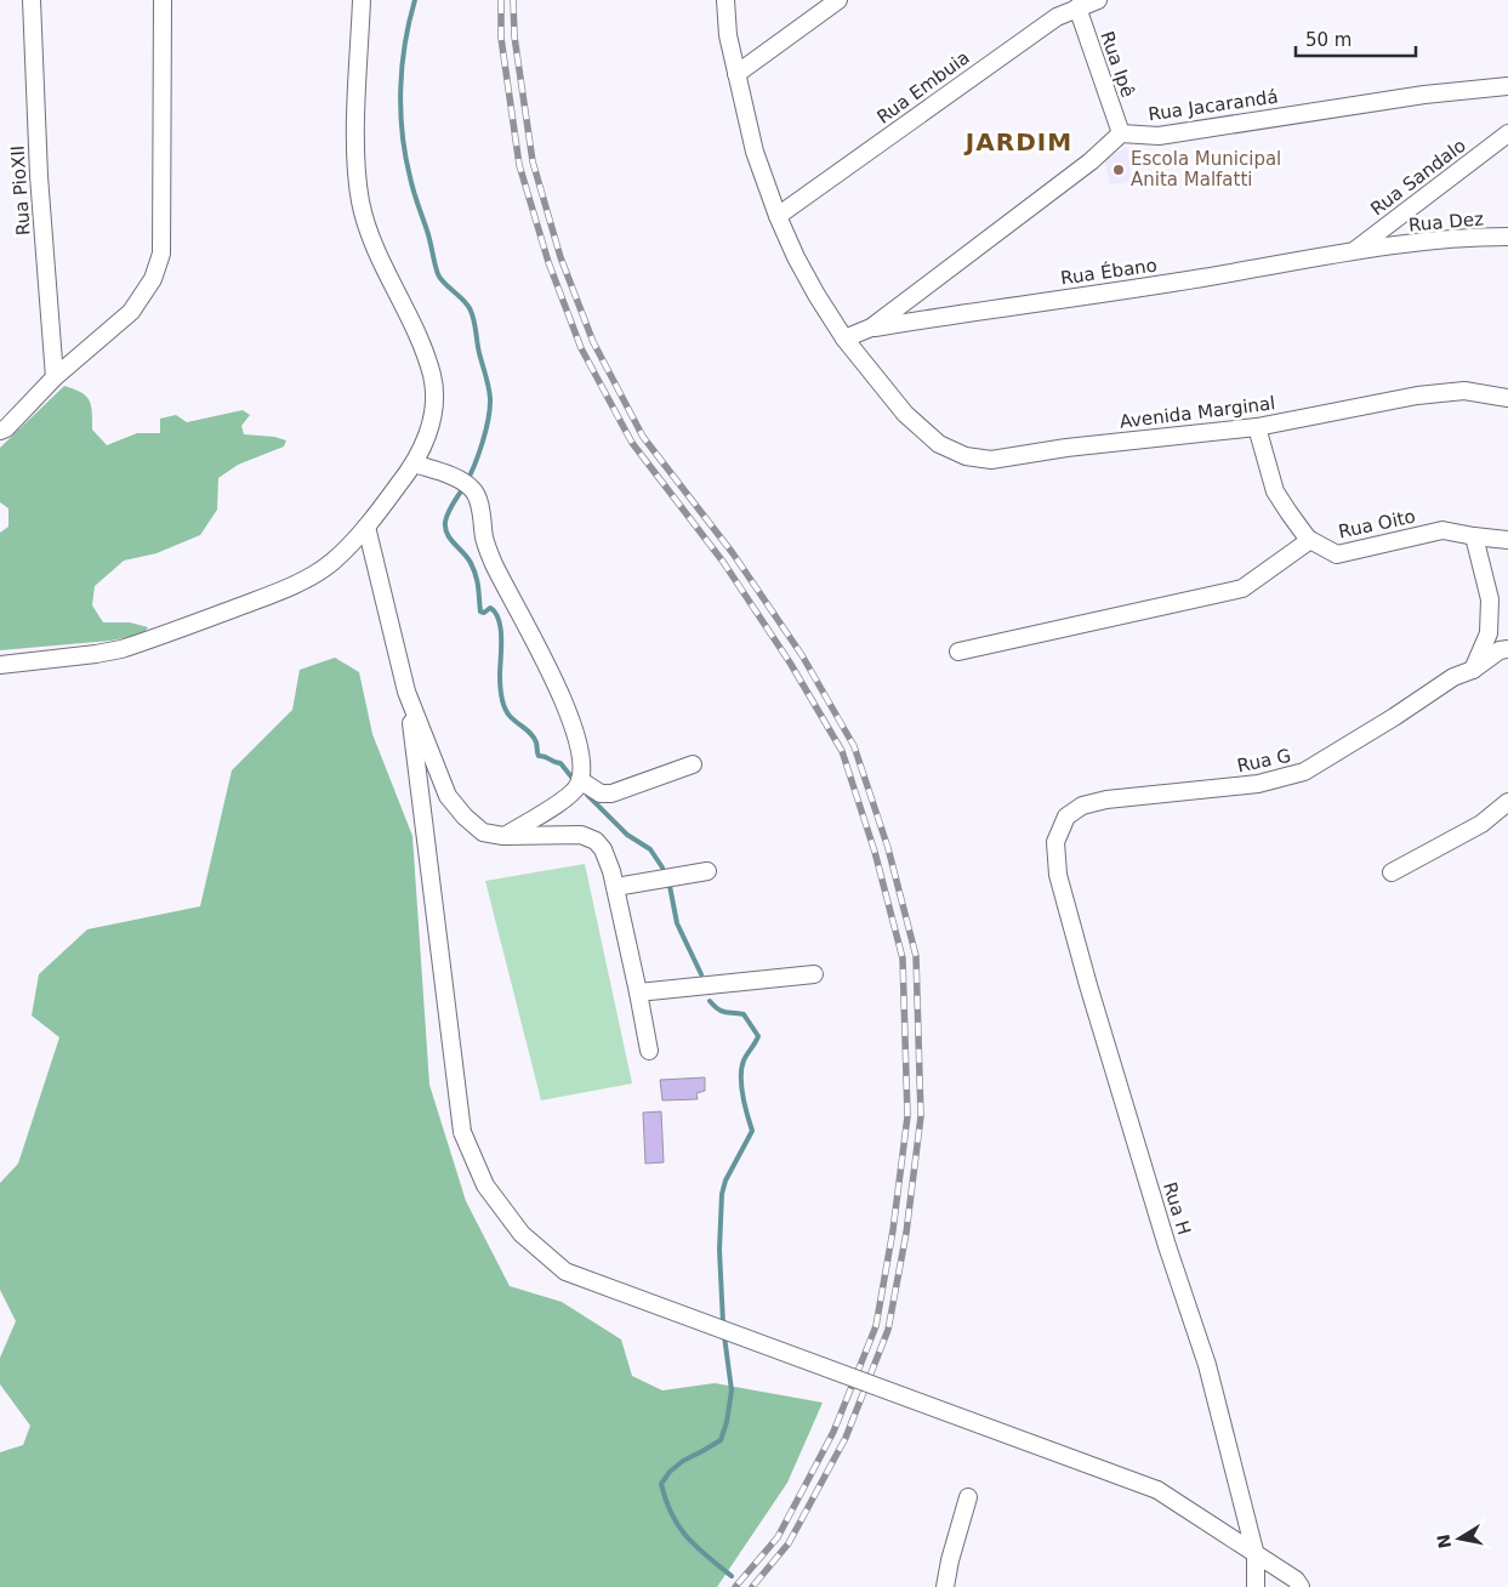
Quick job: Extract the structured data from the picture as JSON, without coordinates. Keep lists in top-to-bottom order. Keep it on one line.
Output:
{"streets":{"street":["Rua Ipê","Rua Embuia","Rua Jacarandá","Rua Sandalo","Rua PioXII","Rua Dez","Rua Ébano","Avenida Marginal","Rua Oito","Rua G","Rua H"]},"crossings":[["Rua Ipê","Rua Embuia"],["Rua Ipê","Rua Jacarandá"],["Rua Embuia","Avenida Marginal"],["Rua Sandalo","Rua Dez"],["Rua Sandalo","Rua Ébano"],["Rua Dez","Rua Ébano"],["Avenida Marginal","Rua Oito"],["Rua G","Rua H"]],"districts":["JARDIM"],"places":["Escola Municipal Anita Malfatti"],"scale_bar":"50 m","north":"left"}
